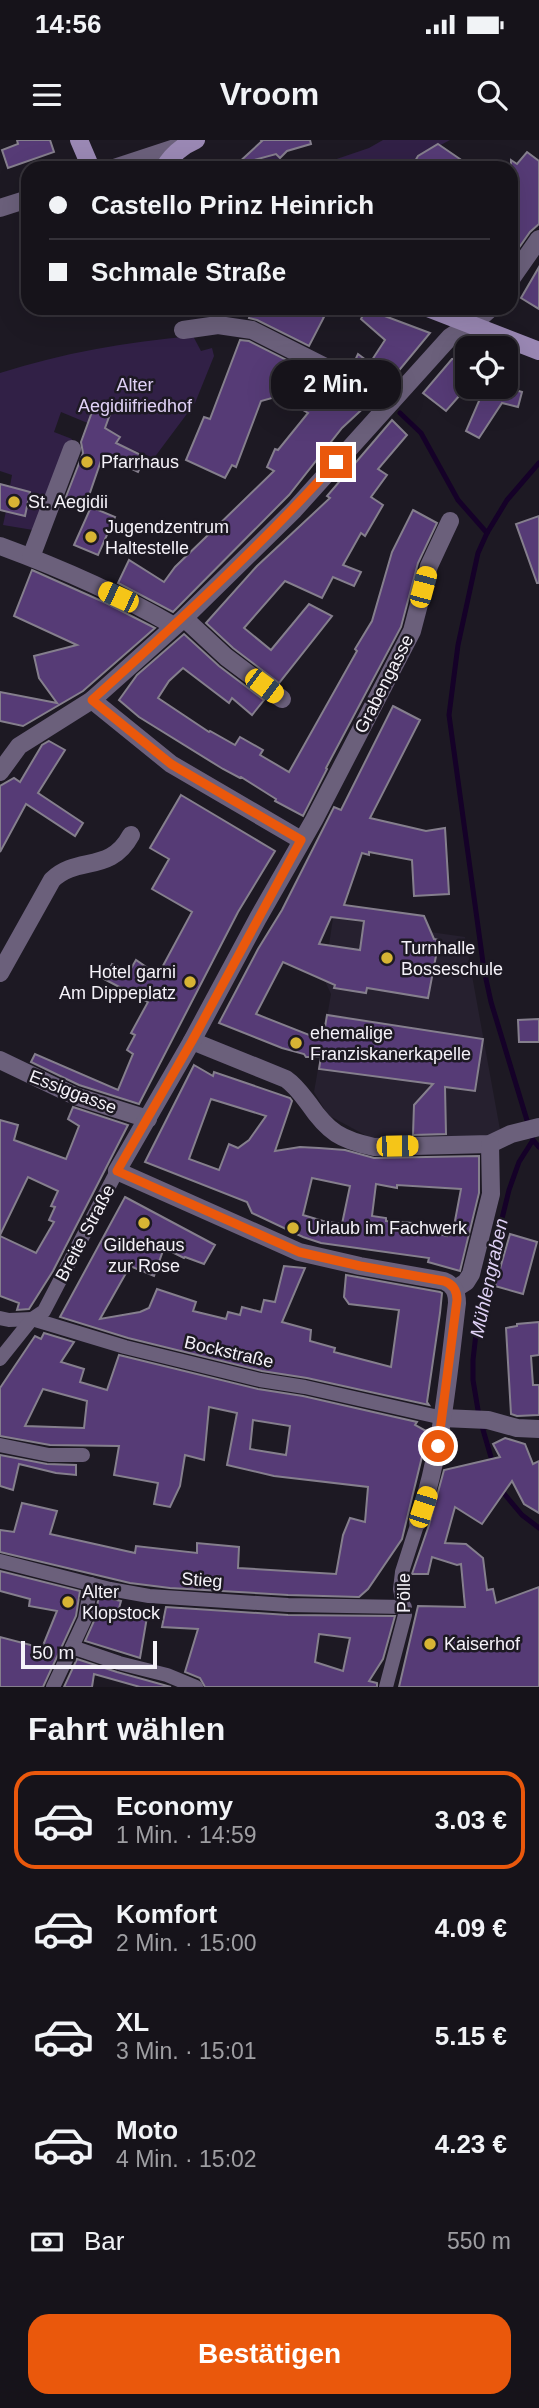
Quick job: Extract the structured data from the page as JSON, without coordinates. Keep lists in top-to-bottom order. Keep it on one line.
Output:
{"streets":{"street":["Grabengasse","Essiggasse","Breite Straße","Bockstraße","Stieg","Pölle"]},"crossings":[["Grabengasse","Breite Straße"],["Essiggasse","Breite Straße"],["Breite Straße","Bockstraße"],["Bockstraße","Pölle"],["Stieg","Pölle"]],"water":["Mühlengraben"],"parks":["Alter Aegidiifriedhof"],"places":["Pfarrhaus","St. Aegidii","Jugendzentrum Haltestelle","Turnhalle Bosseschule","Hotel garni Am Dippeplatz","ehemalige Franziskanerkapelle","Gildehaus zur Rose","Urlaub im Fachwerk","Alter Klopstock","Kaiserhof"],"scale_bar":"50 m","page":{"status":"14:56","header":"Vroom","banner":["Castello Prinz Heinrich","Schmale Straße"],"bubble":"2 Min.","scale":"50 m","heading":"Fahrt wählen","list":[{"name":"Economy","note":"1 Min. · 14:59","value":"3.03 €"},{"name":"Komfort","note":"2 Min. · 15:00","value":"4.09 €"},{"name":"XL","note":"3 Min. · 15:01","value":"5.15 €"},{"name":"Moto","note":"4 Min. · 15:02","value":"4.23 €"}],"pay":["Bar","550 m"],"buttons":"Bestätigen"}}
